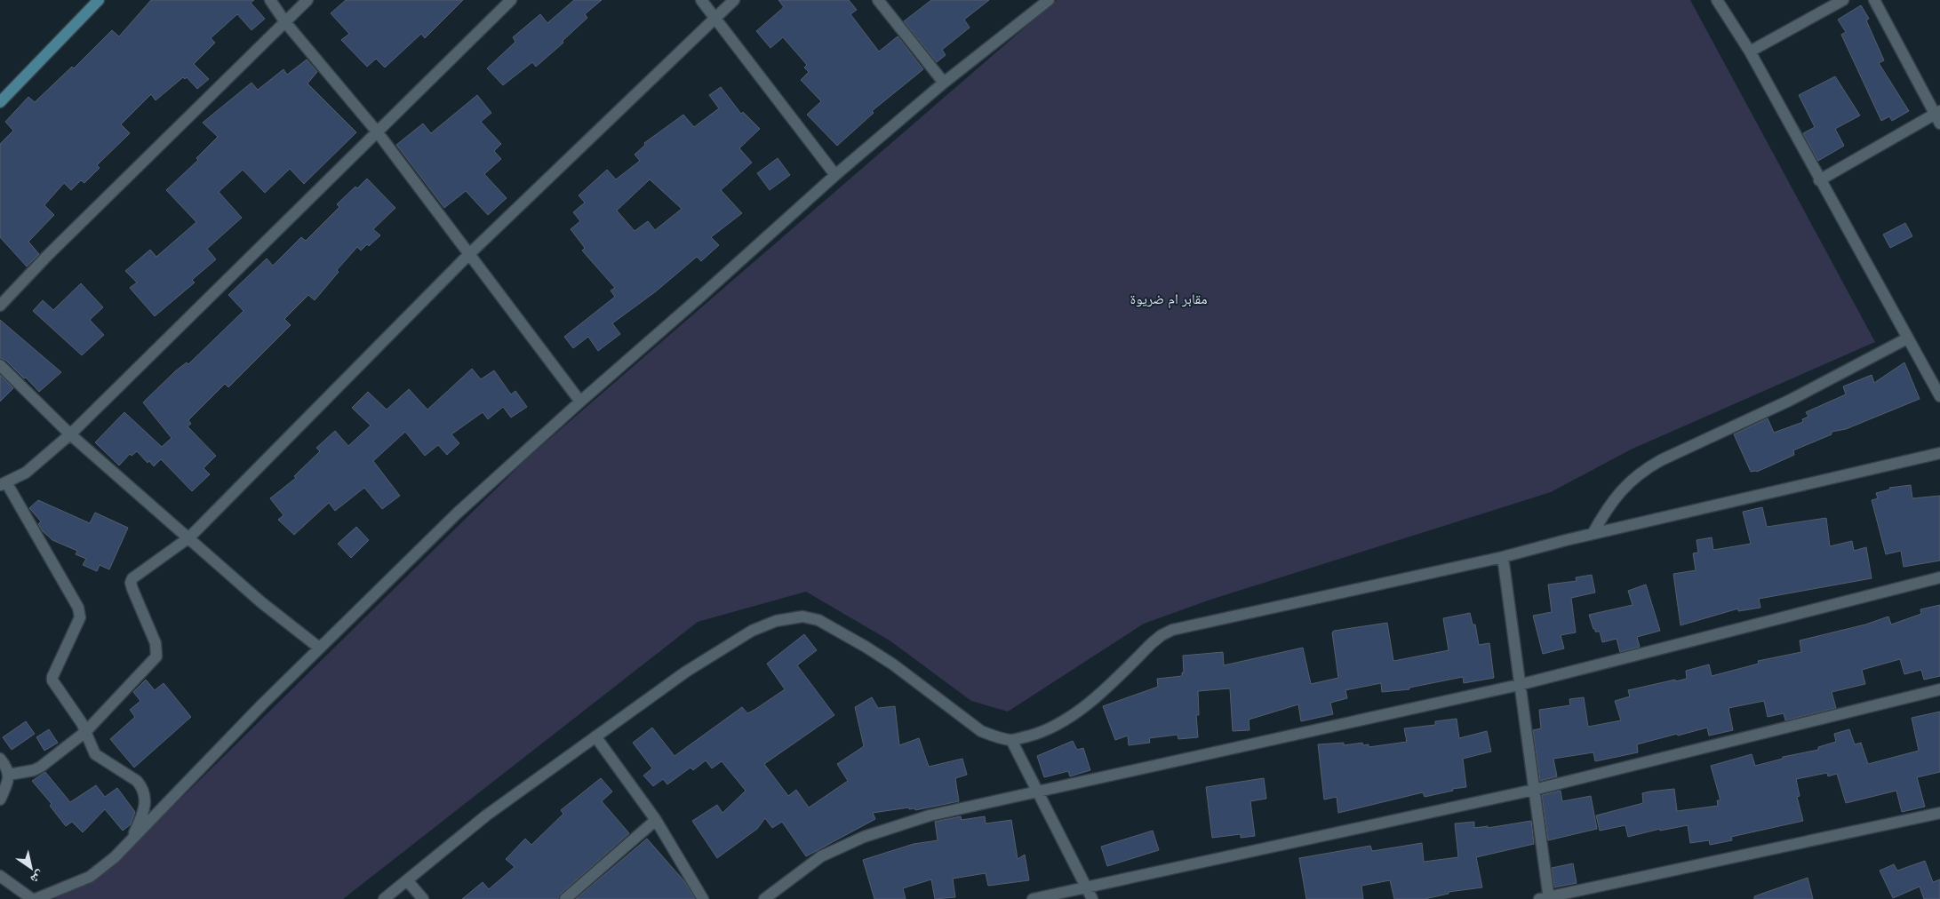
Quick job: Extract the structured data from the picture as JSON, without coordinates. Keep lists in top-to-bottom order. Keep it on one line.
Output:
{"parks":["مقابر ام ضريوة"],"north":"bottom right"}
